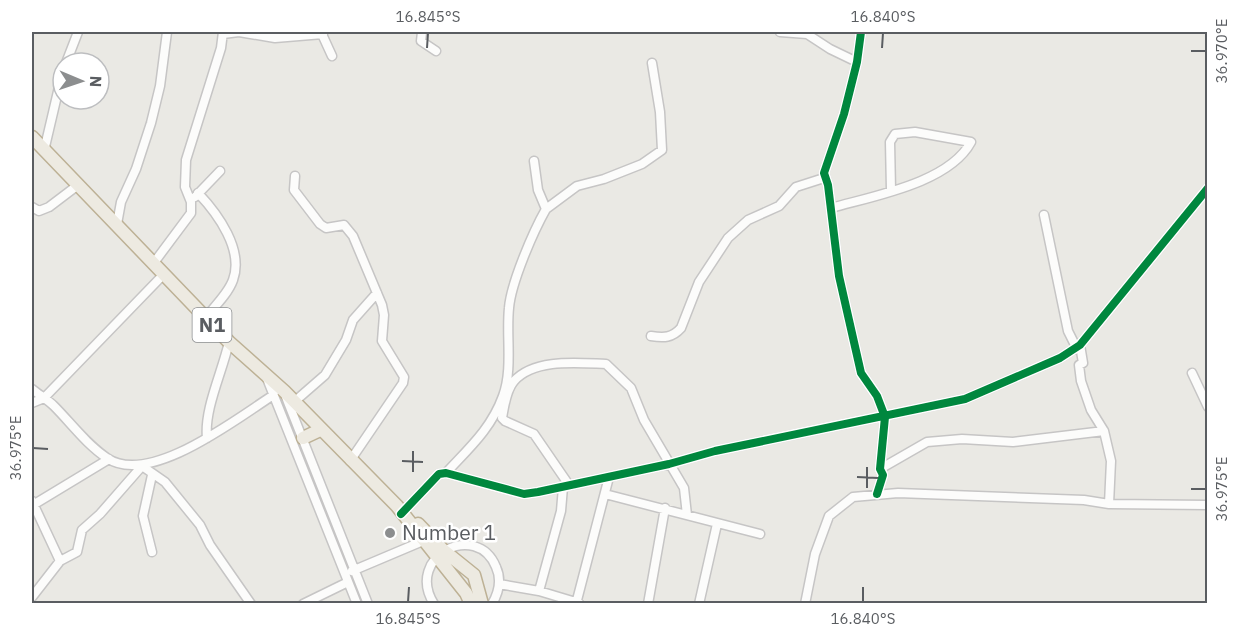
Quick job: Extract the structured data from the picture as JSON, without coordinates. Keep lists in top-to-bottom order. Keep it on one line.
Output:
{"streets":{"highway":["N1"]},"places":["Number 1"],"north":"right","coordinates":["16.845°S","16.840°S","36.970°E","36.975°E"]}
